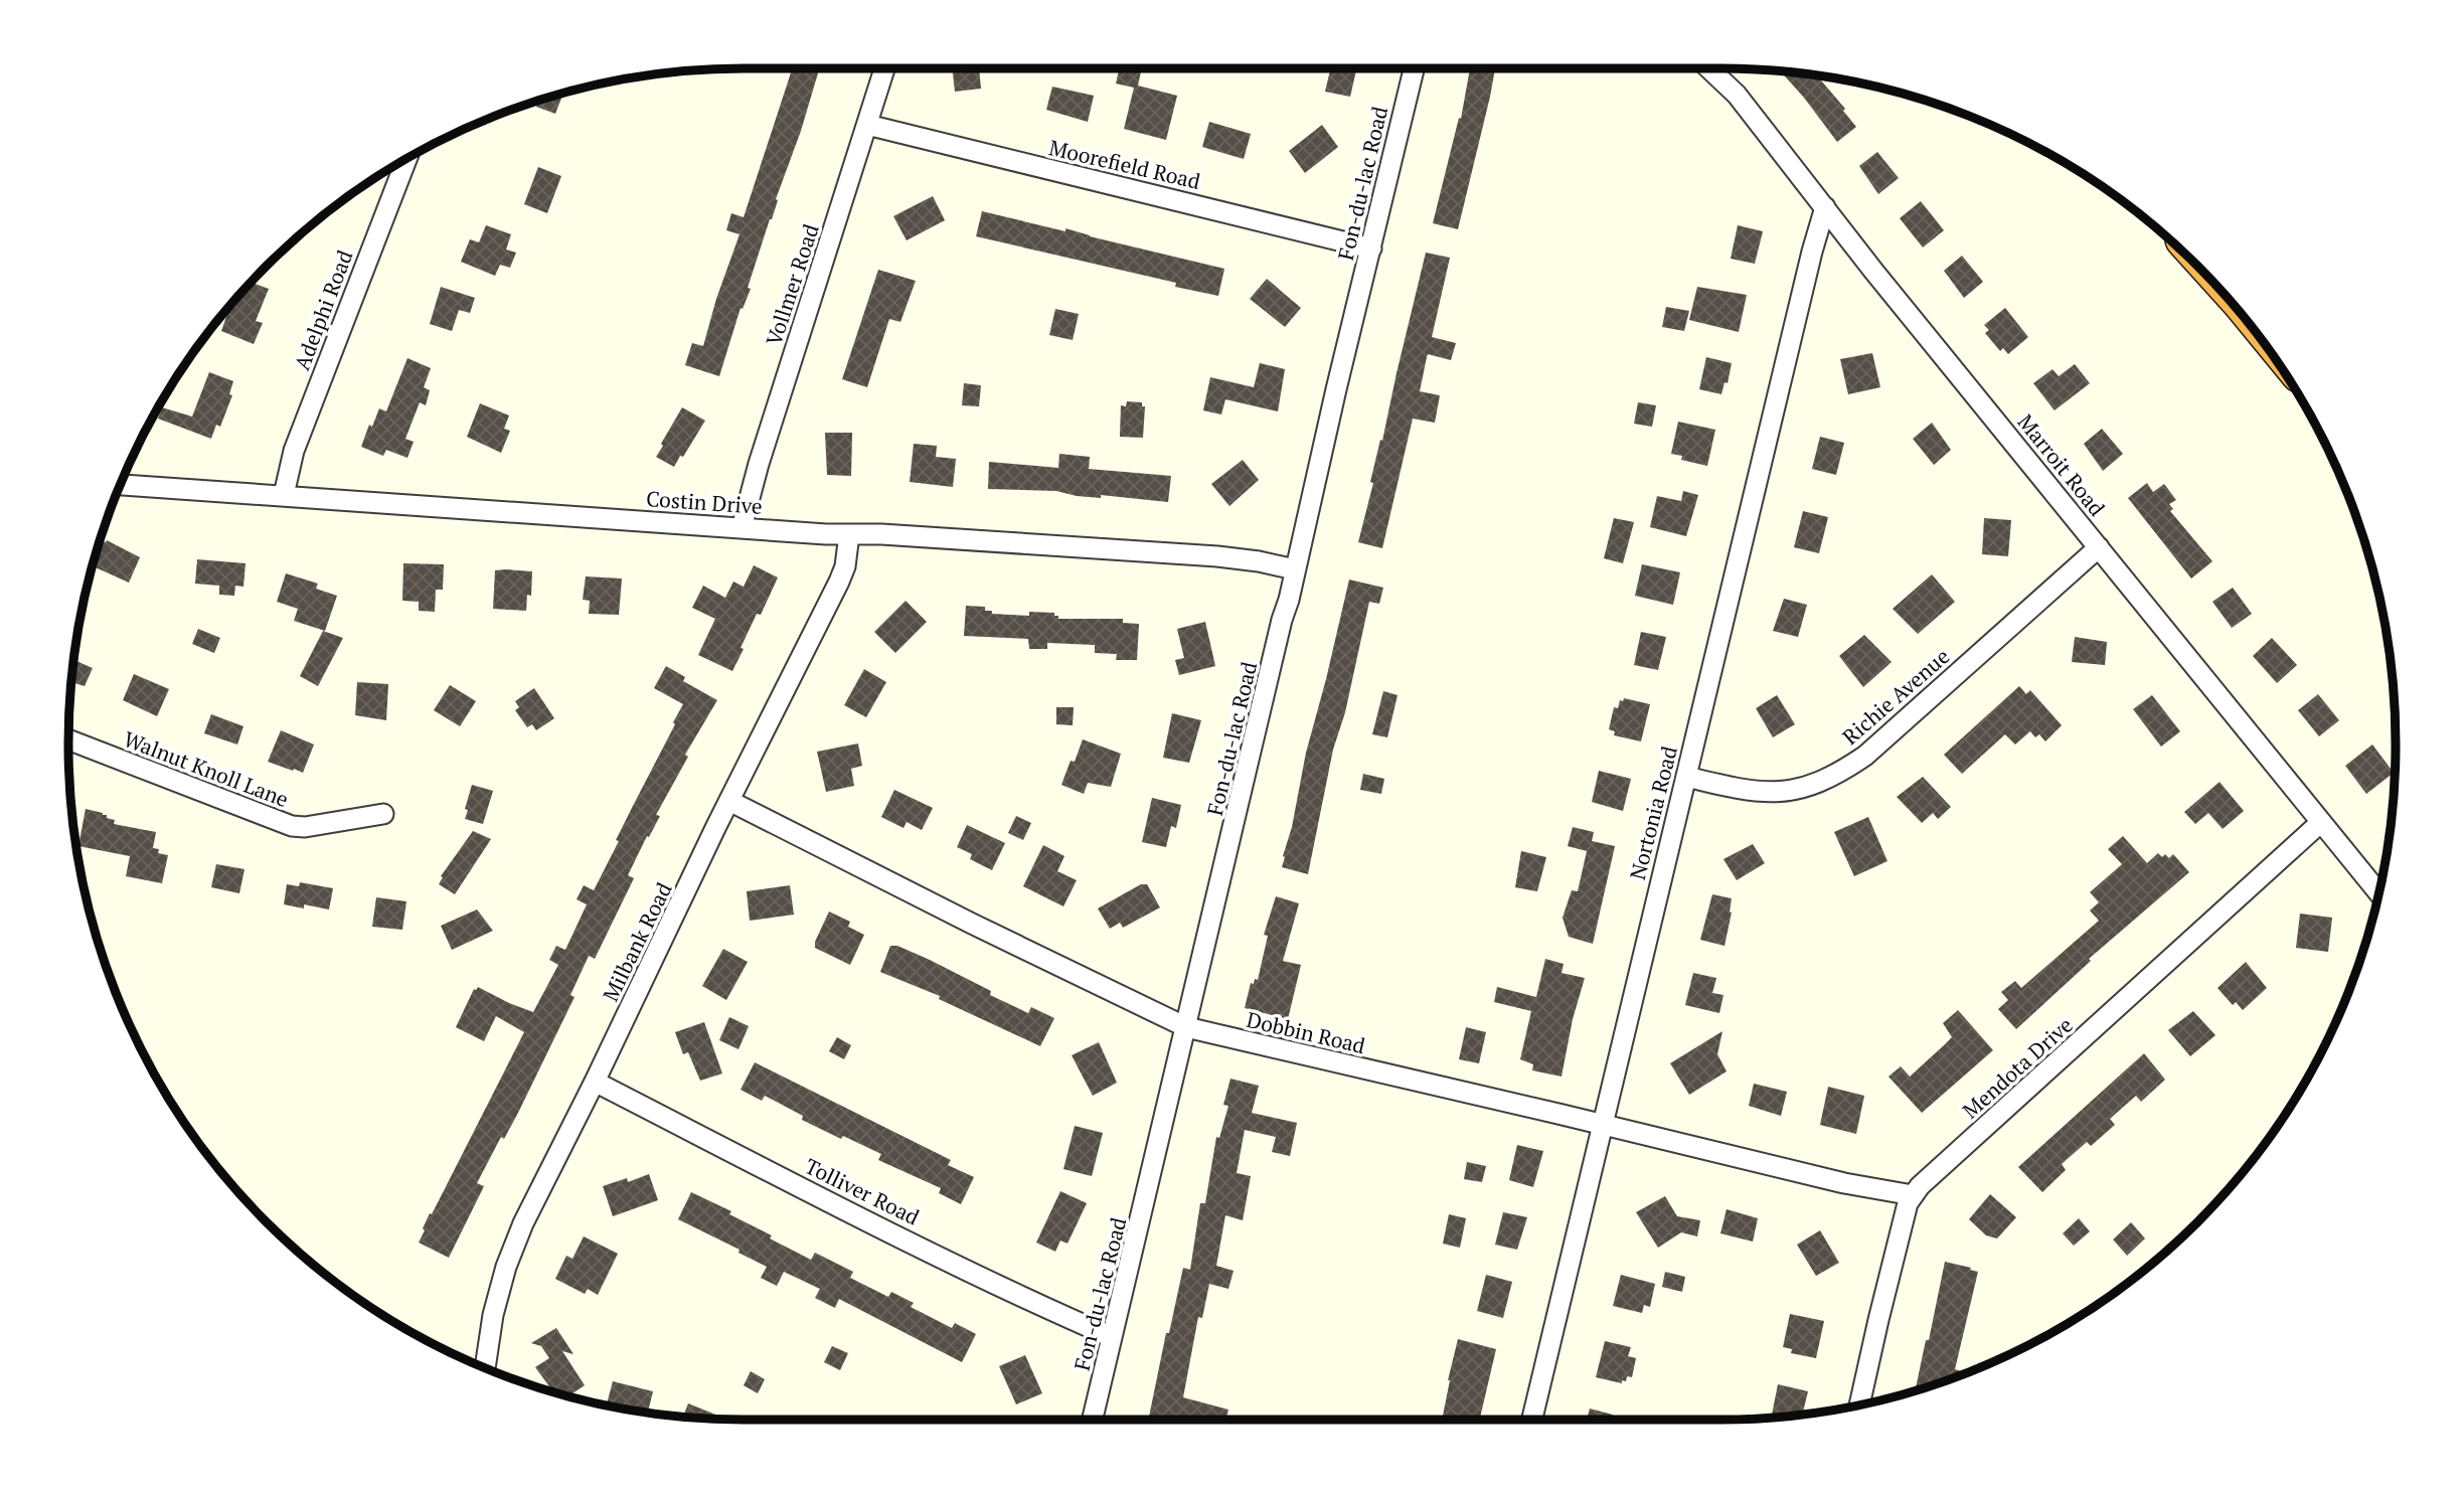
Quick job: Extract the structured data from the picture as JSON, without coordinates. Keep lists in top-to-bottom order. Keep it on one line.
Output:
{"streets":{"street":["Moorefield Road","Fon-du-lac Road","Vollmer Road","Adelphi Road","Marroit Road","Costin Drive","Richie Avenue","Walnut Knoll Lane","Nortonia Road","Milbank Road","Dobbin Road","Mendota Drive","Tolliver Road"]},"crossings":[["Moorefield Road","Fon-du-lac Road"],["Moorefield Road","Vollmer Road"],["Fon-du-lac Road","Costin Drive"],["Fon-du-lac Road","Dobbin Road"],["Fon-du-lac Road","Tolliver Road"],["Vollmer Road","Costin Drive"],["Adelphi Road","Costin Drive"],["Marroit Road","Richie Avenue"],["Marroit Road","Nortonia Road"],["Marroit Road","Mendota Drive"],["Costin Drive","Milbank Road"],["Richie Avenue","Nortonia Road"],["Nortonia Road","Dobbin Road"],["Milbank Road","Dobbin Road"],["Milbank Road","Tolliver Road"],["Dobbin Road","Mendota Drive"]]}
